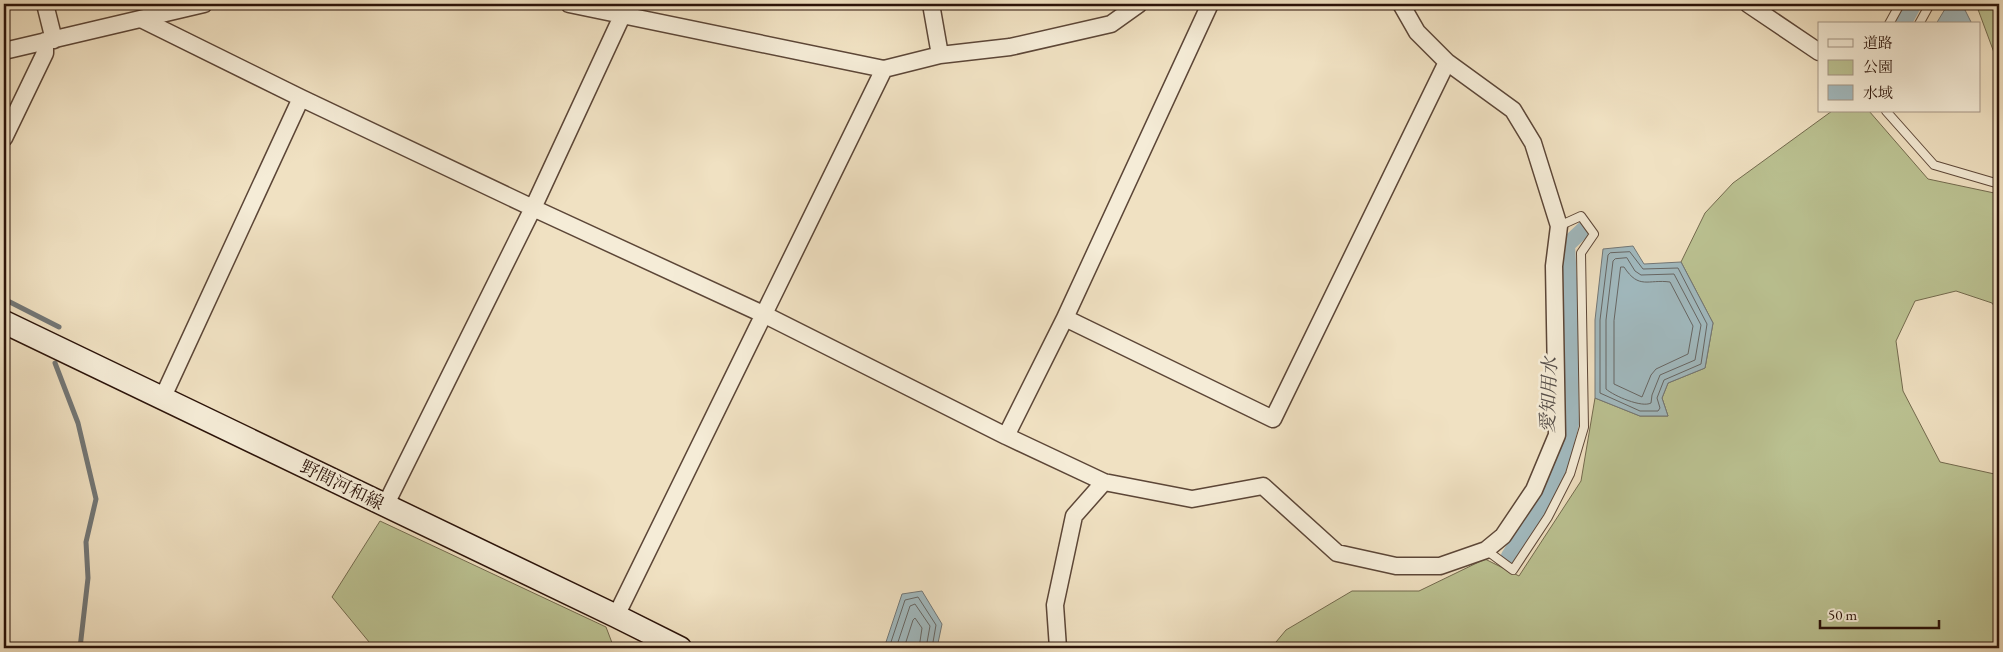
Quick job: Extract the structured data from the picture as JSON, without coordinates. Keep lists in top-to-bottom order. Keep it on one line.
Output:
{"streets":{"main road":["野間河和線"]},"water":["愛知用水"],"legend":["道路","公園","水域"],"scale_bar":"50 m"}
